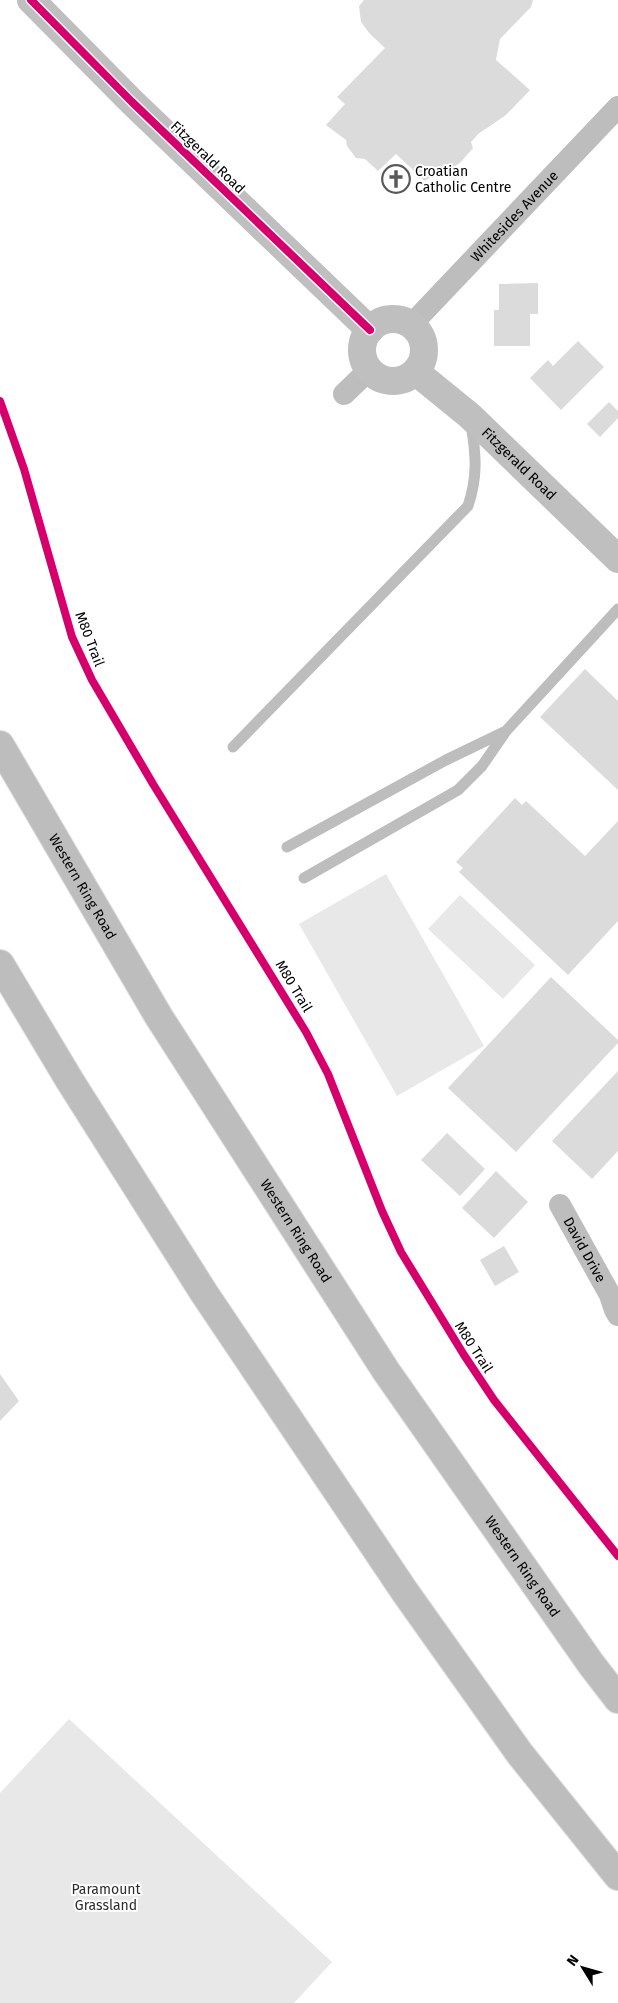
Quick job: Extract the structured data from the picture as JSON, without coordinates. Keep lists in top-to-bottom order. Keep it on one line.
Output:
{"streets":{"highway":["Western Ring Road"],"street":["Fitzgerald Road","Whitesides Avenue","David Drive"],"cycle path":["M80 Trail"]},"crossings":[["Fitzgerald Road","Whitesides Avenue"]],"parks":["Paramount Grassland"],"places":{"church":["Croatian Catholic Centre"]},"north":"top left"}
